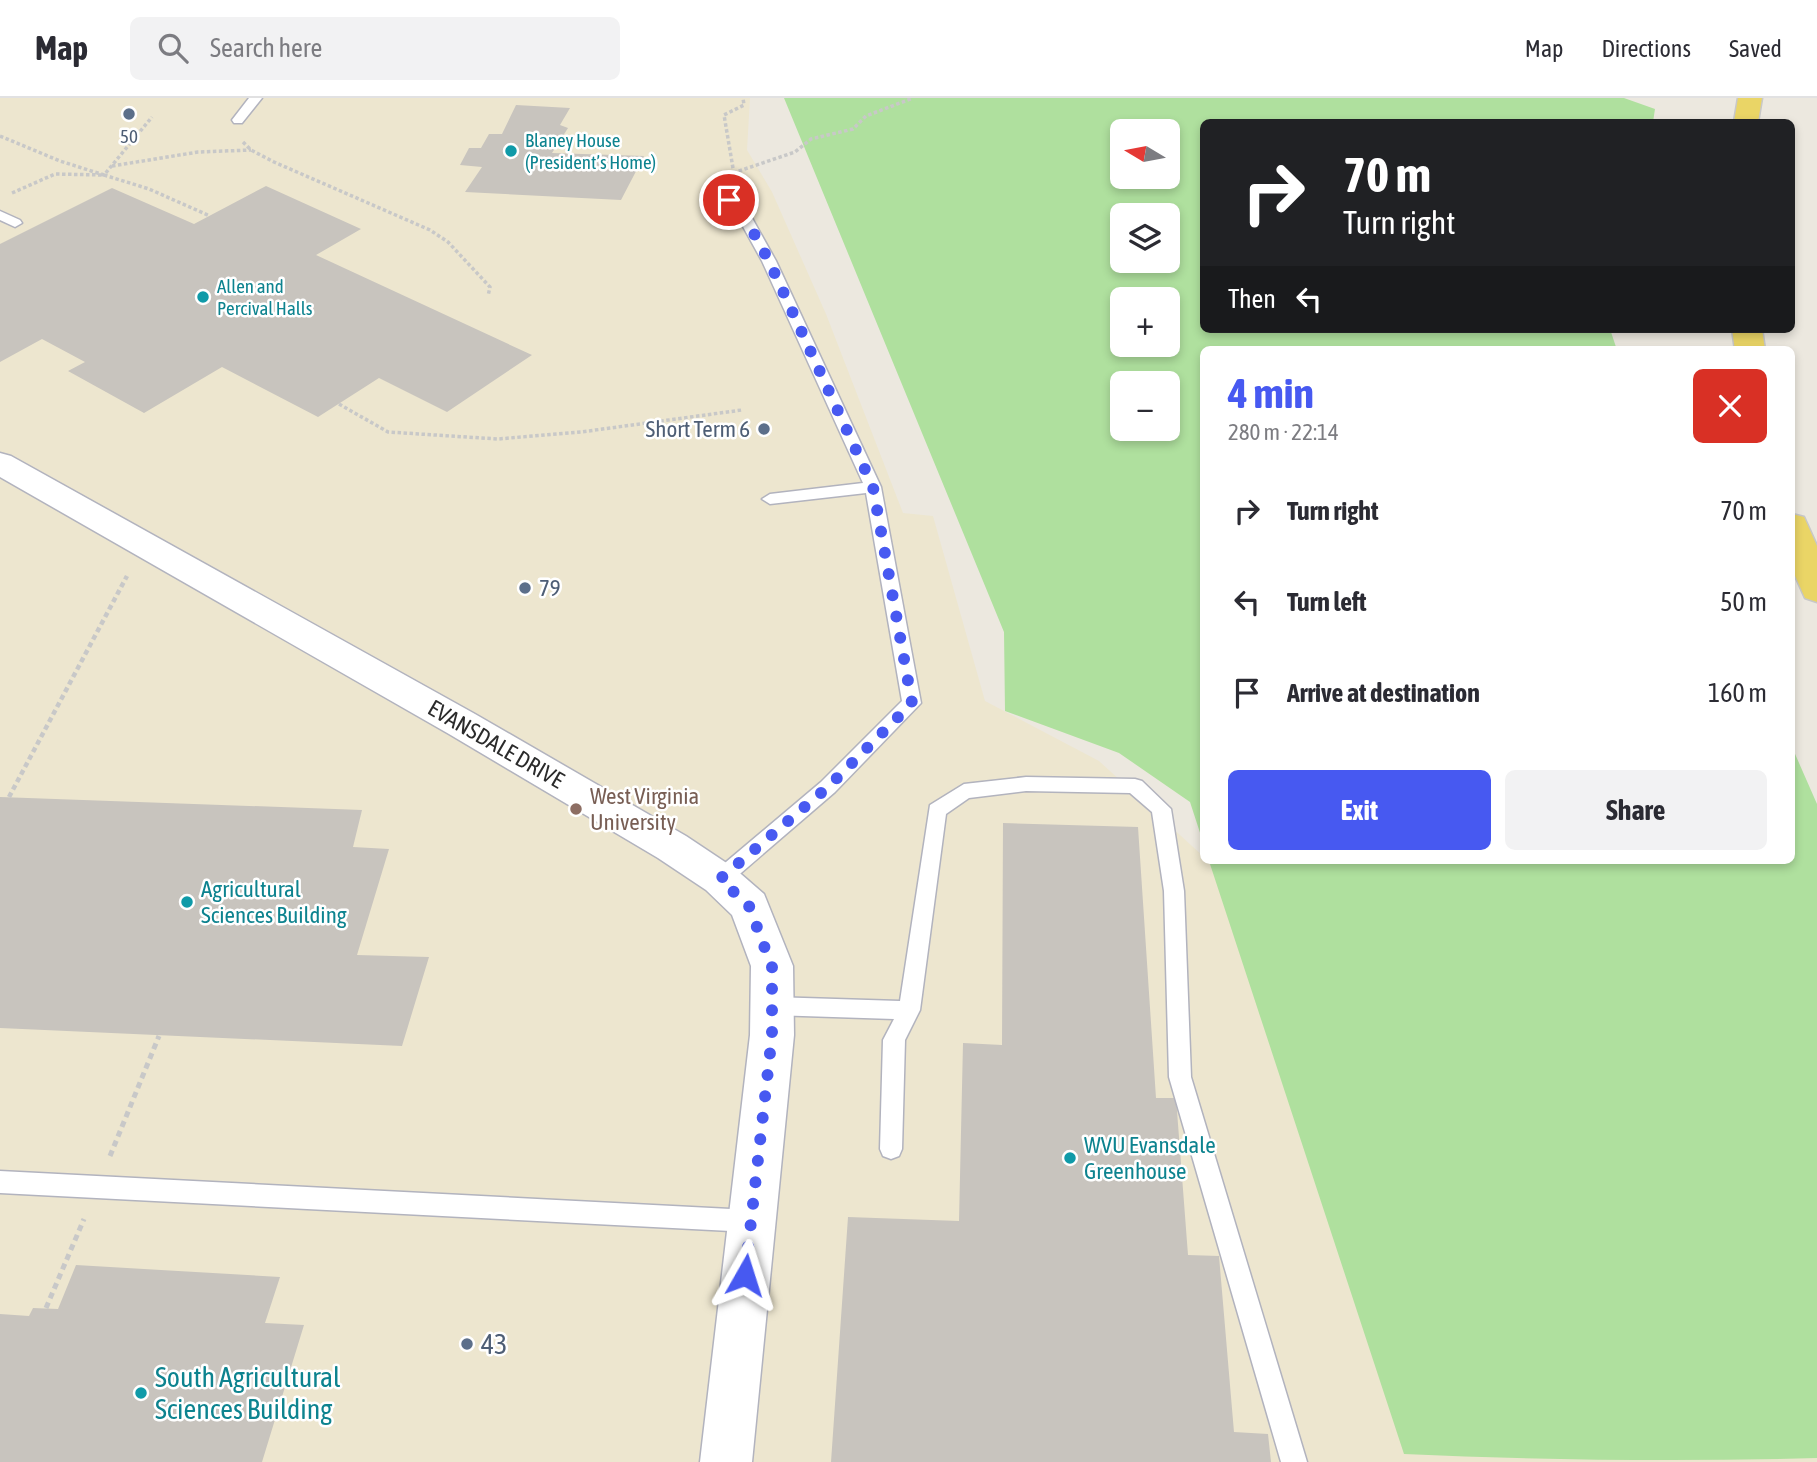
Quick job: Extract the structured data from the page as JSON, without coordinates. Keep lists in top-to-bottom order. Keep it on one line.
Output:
{"streets":{"street":["EVANSDALE DRIVE"]},"places":["50","Blaney House (President’s Home)","Allen and Percival Halls","Short Term 6","79","West Virginia University","Agricultural Sciences Building","WVU Evansdale Greenhouse","43","South Agricultural Sciences Building"],"north":"left","page":{"header":"Map","search":"Search here","nav":["Map","Directions","Saved"],"map_buttons":["+","−"],"turn":["70 m","Turn right"],"then":"Then","heading":["4 min","280 m · 22:14"],"list":[{"name":"Turn right","value":"70 m"},{"name":"Turn left","value":"50 m"},{"name":"Arrive at destination","value":"160 m"}],"buttons":["Exit","Share"]}}
